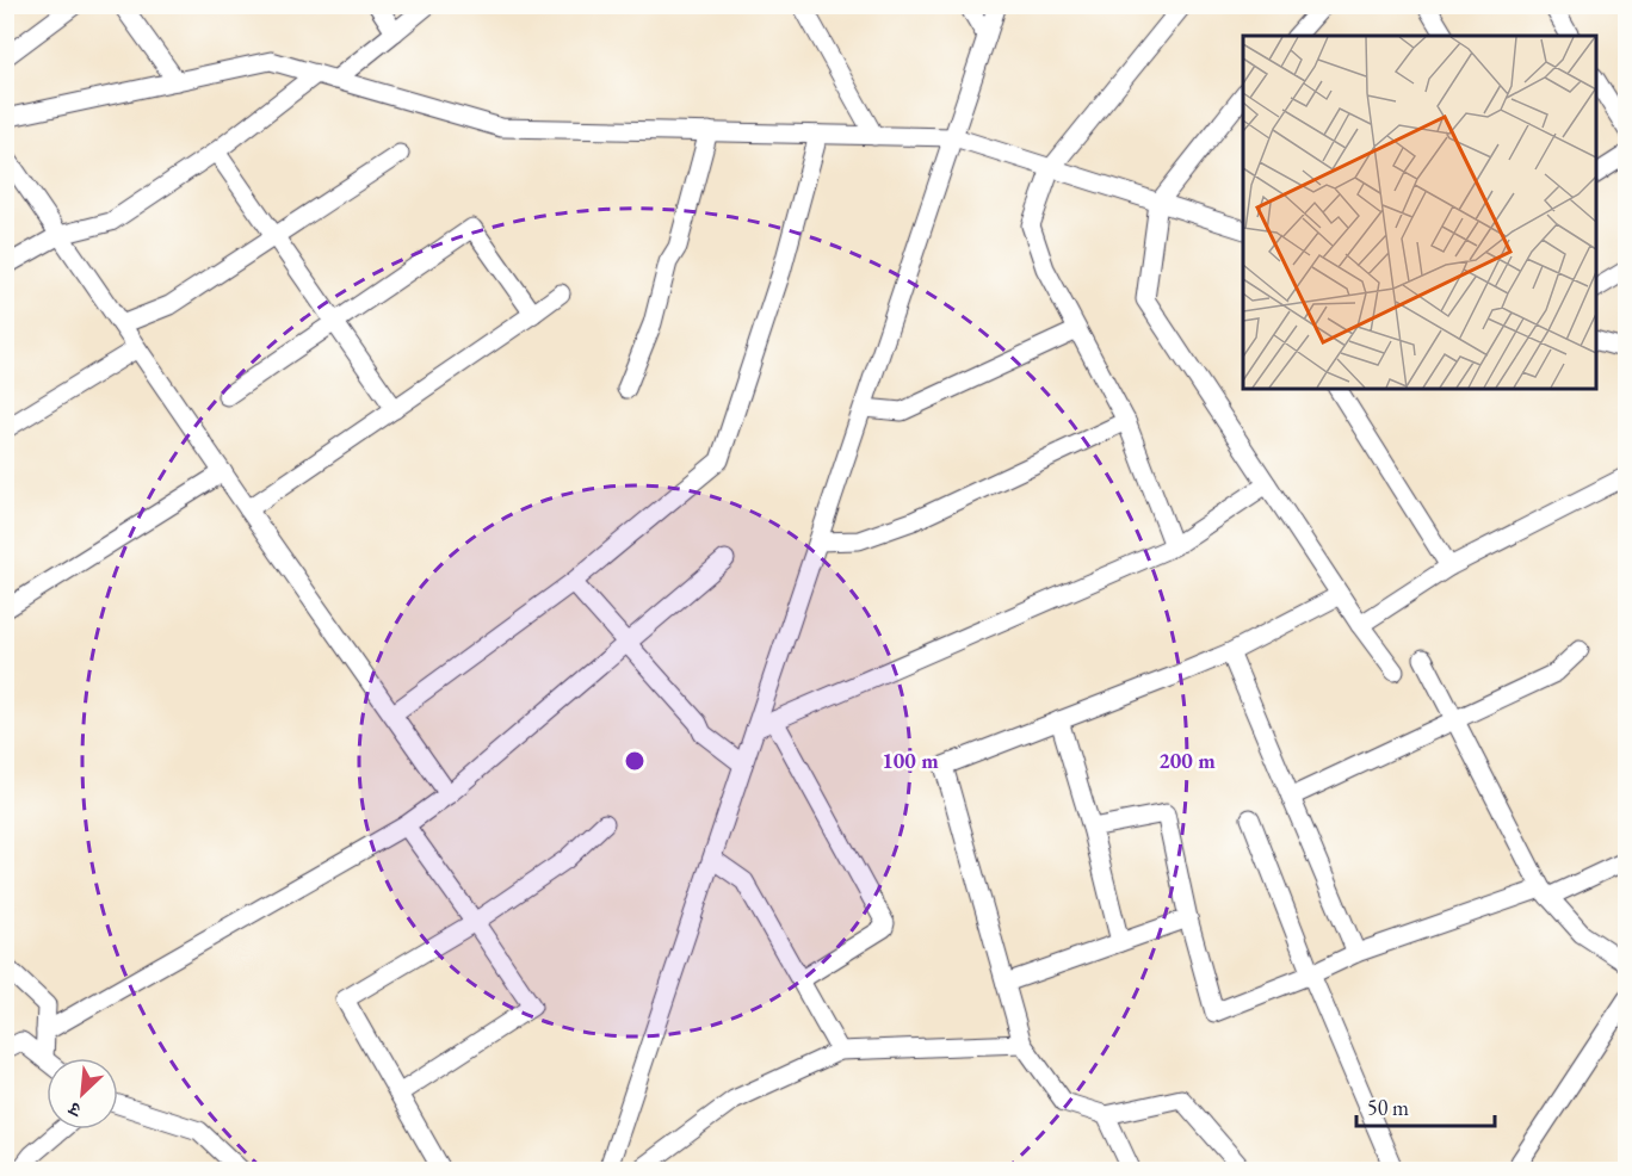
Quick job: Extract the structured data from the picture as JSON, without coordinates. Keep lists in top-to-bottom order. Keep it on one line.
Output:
{"scale_bar":"50 m","north":"bottom left","rings":["100 m","200 m"]}
